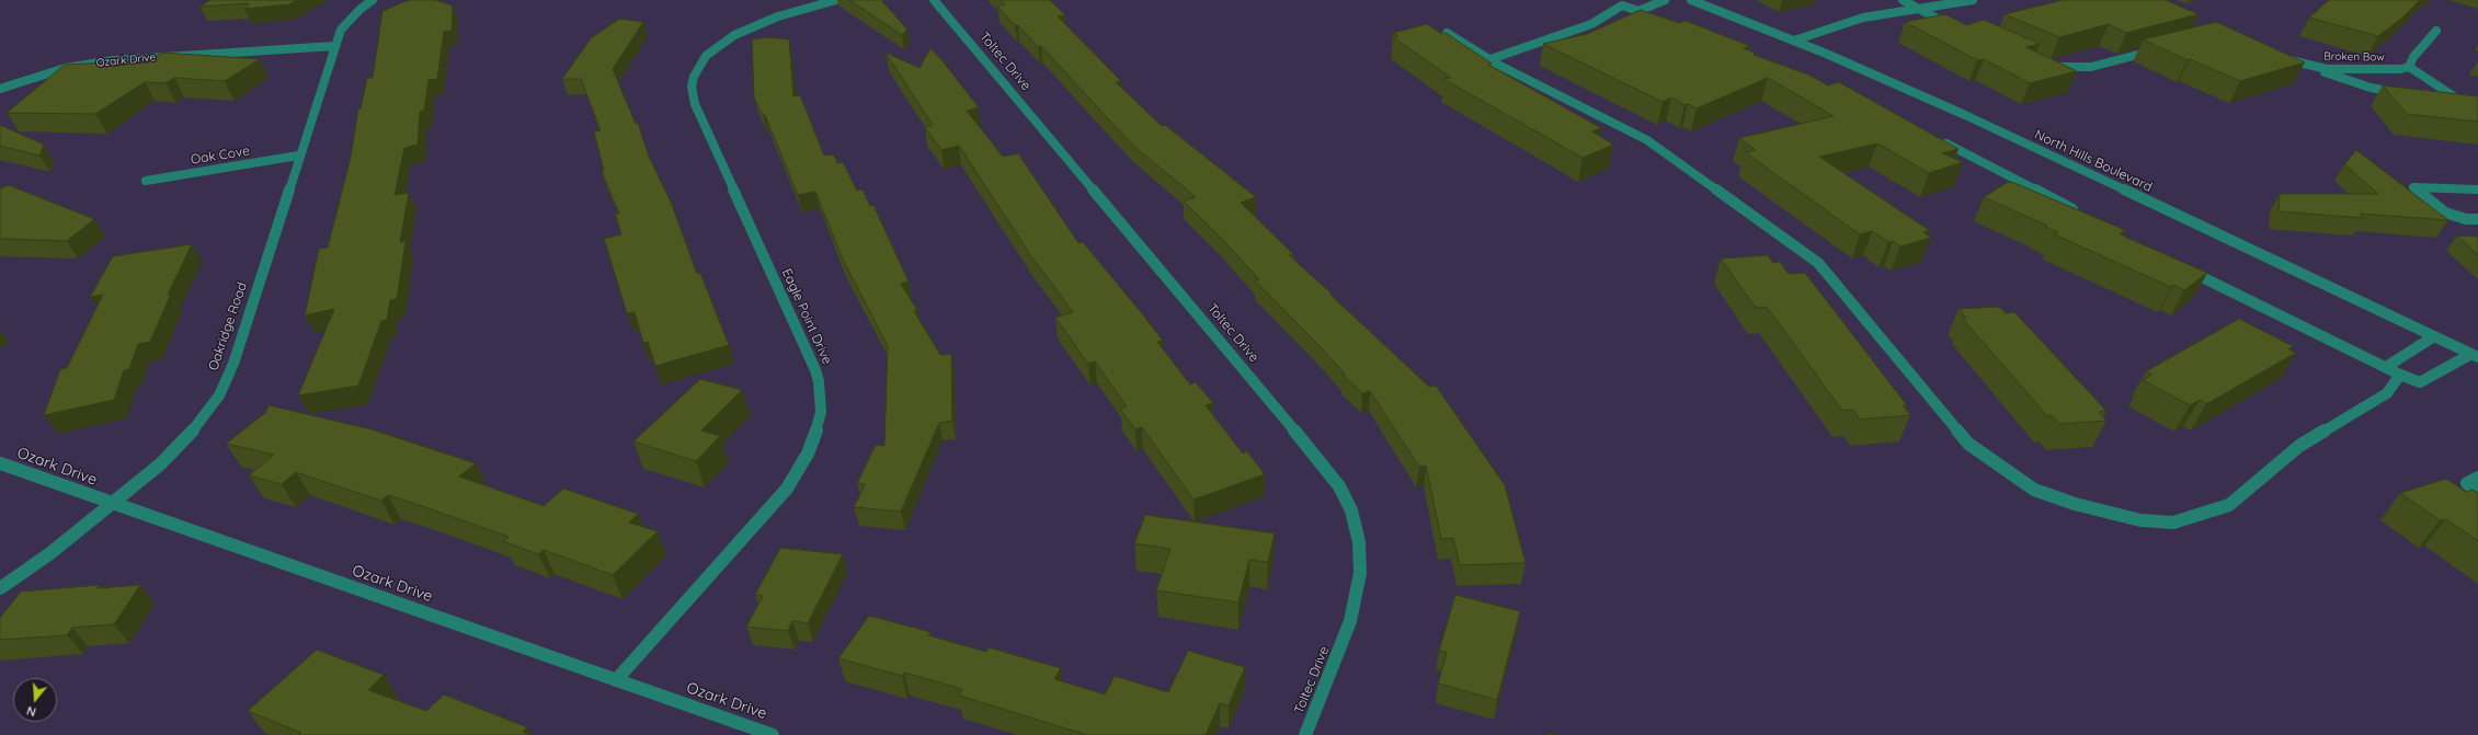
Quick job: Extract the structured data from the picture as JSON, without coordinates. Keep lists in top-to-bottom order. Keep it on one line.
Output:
{"streets":{"street":["Broken Bow","Ozark Drive","Toltec Drive","Oak Cove","North Hills Boulevard","Eagle Point Drive","Oakridge Road"]},"crossings":[["Ozark Drive","Eagle Point Drive"],["Ozark Drive","Oakridge Road"],["Oak Cove","Oakridge Road"]],"north":"bottom"}
